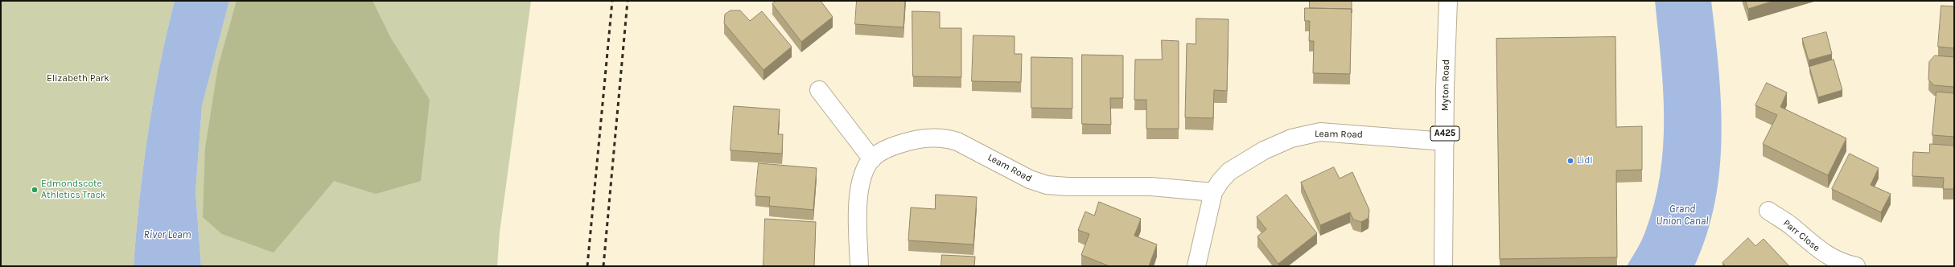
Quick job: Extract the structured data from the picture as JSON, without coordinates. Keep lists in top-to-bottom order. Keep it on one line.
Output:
{"streets":{"street":["Myton Road","A425","Leam Road","Parr Close"]},"crossings":[["Myton Road","Leam Road"]],"water":["Grand Union Canal","River Leam"],"parks":["Elizabeth Park"],"places":["Lidl","Edmondscote Athletics Track"]}
